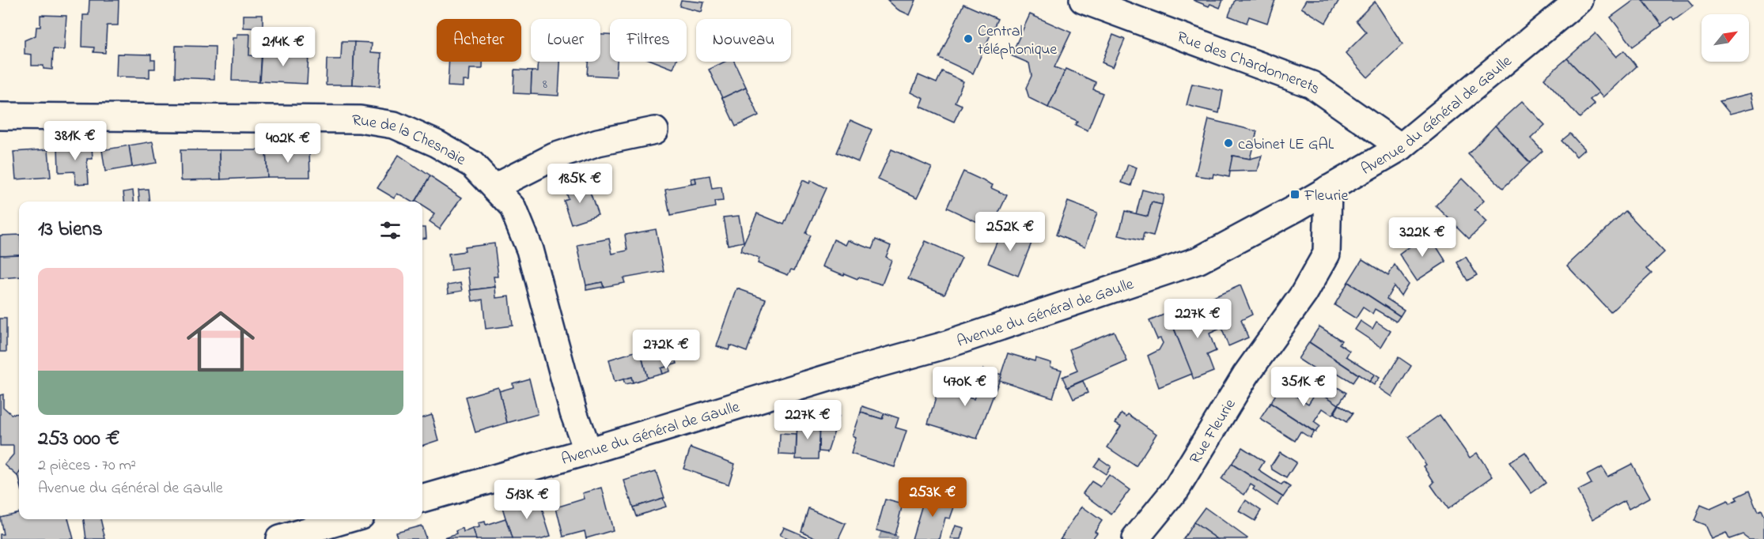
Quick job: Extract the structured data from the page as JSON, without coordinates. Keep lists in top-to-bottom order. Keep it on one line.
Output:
{"streets":{"street":["Rue des Chardonnerets","Avenue du Général de Gaulle","Rue de la Chesnaie","Rue Fleurie"]},"crossings":[["Rue des Chardonnerets","Avenue du Général de Gaulle"],["Avenue du Général de Gaulle","Rue de la Chesnaie"],["Avenue du Général de Gaulle","Rue Fleurie"]],"places":{"other":["Central téléphonique","cabinet LE GAL"],"transit":["Fleurie"]},"house_numbers":["8"],"north":"top right","page":{"chip":["Acheter","Louer","Filtres","Nouveau"],"price":["214K €","381K €","402K €","185K €","252K €","322K €","227K €","272K €","470K €","351K €","227K €","253K €","513K €"],"heading":"13 biens","list":[{"name":"253 000 €","note":"2 pièces · 70 m² · Avenue du Général de Gaulle"}]}}
